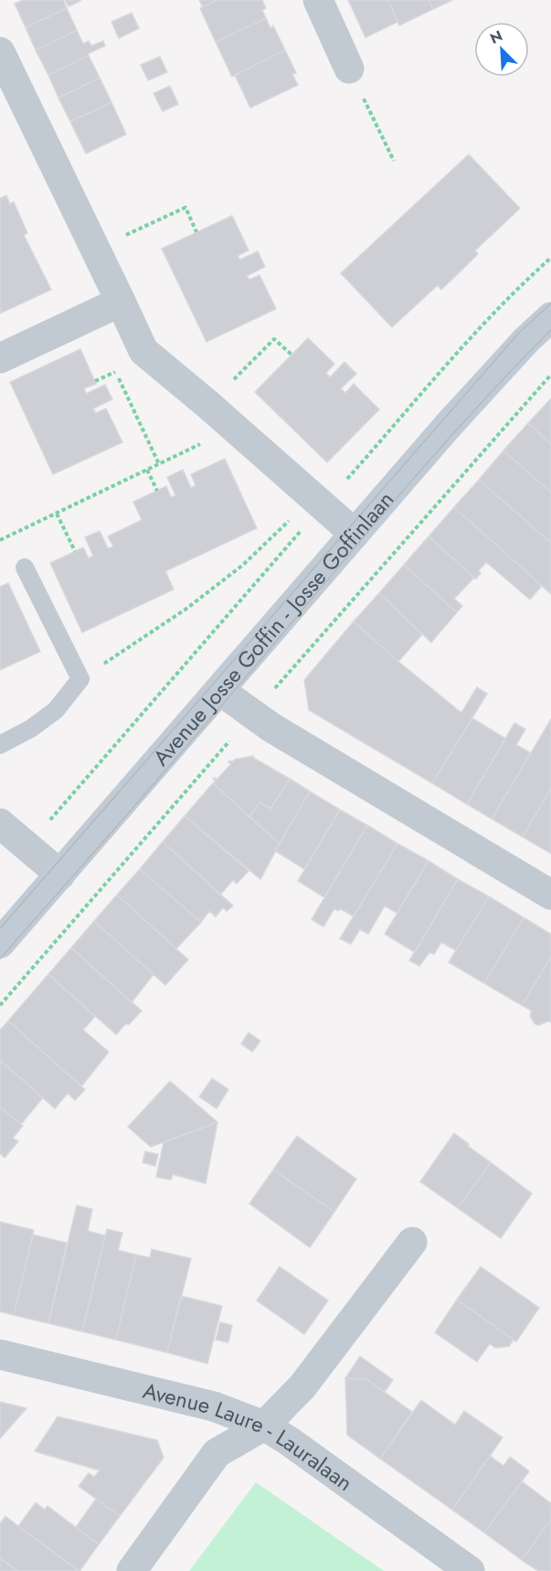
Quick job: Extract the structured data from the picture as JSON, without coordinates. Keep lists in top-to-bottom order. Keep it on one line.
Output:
{"streets":{"main road":["Avenue Josse Goffin - Josse Goffinlaan"],"street":["Avenue Laure - Lauralaan"]},"north":"top left"}
